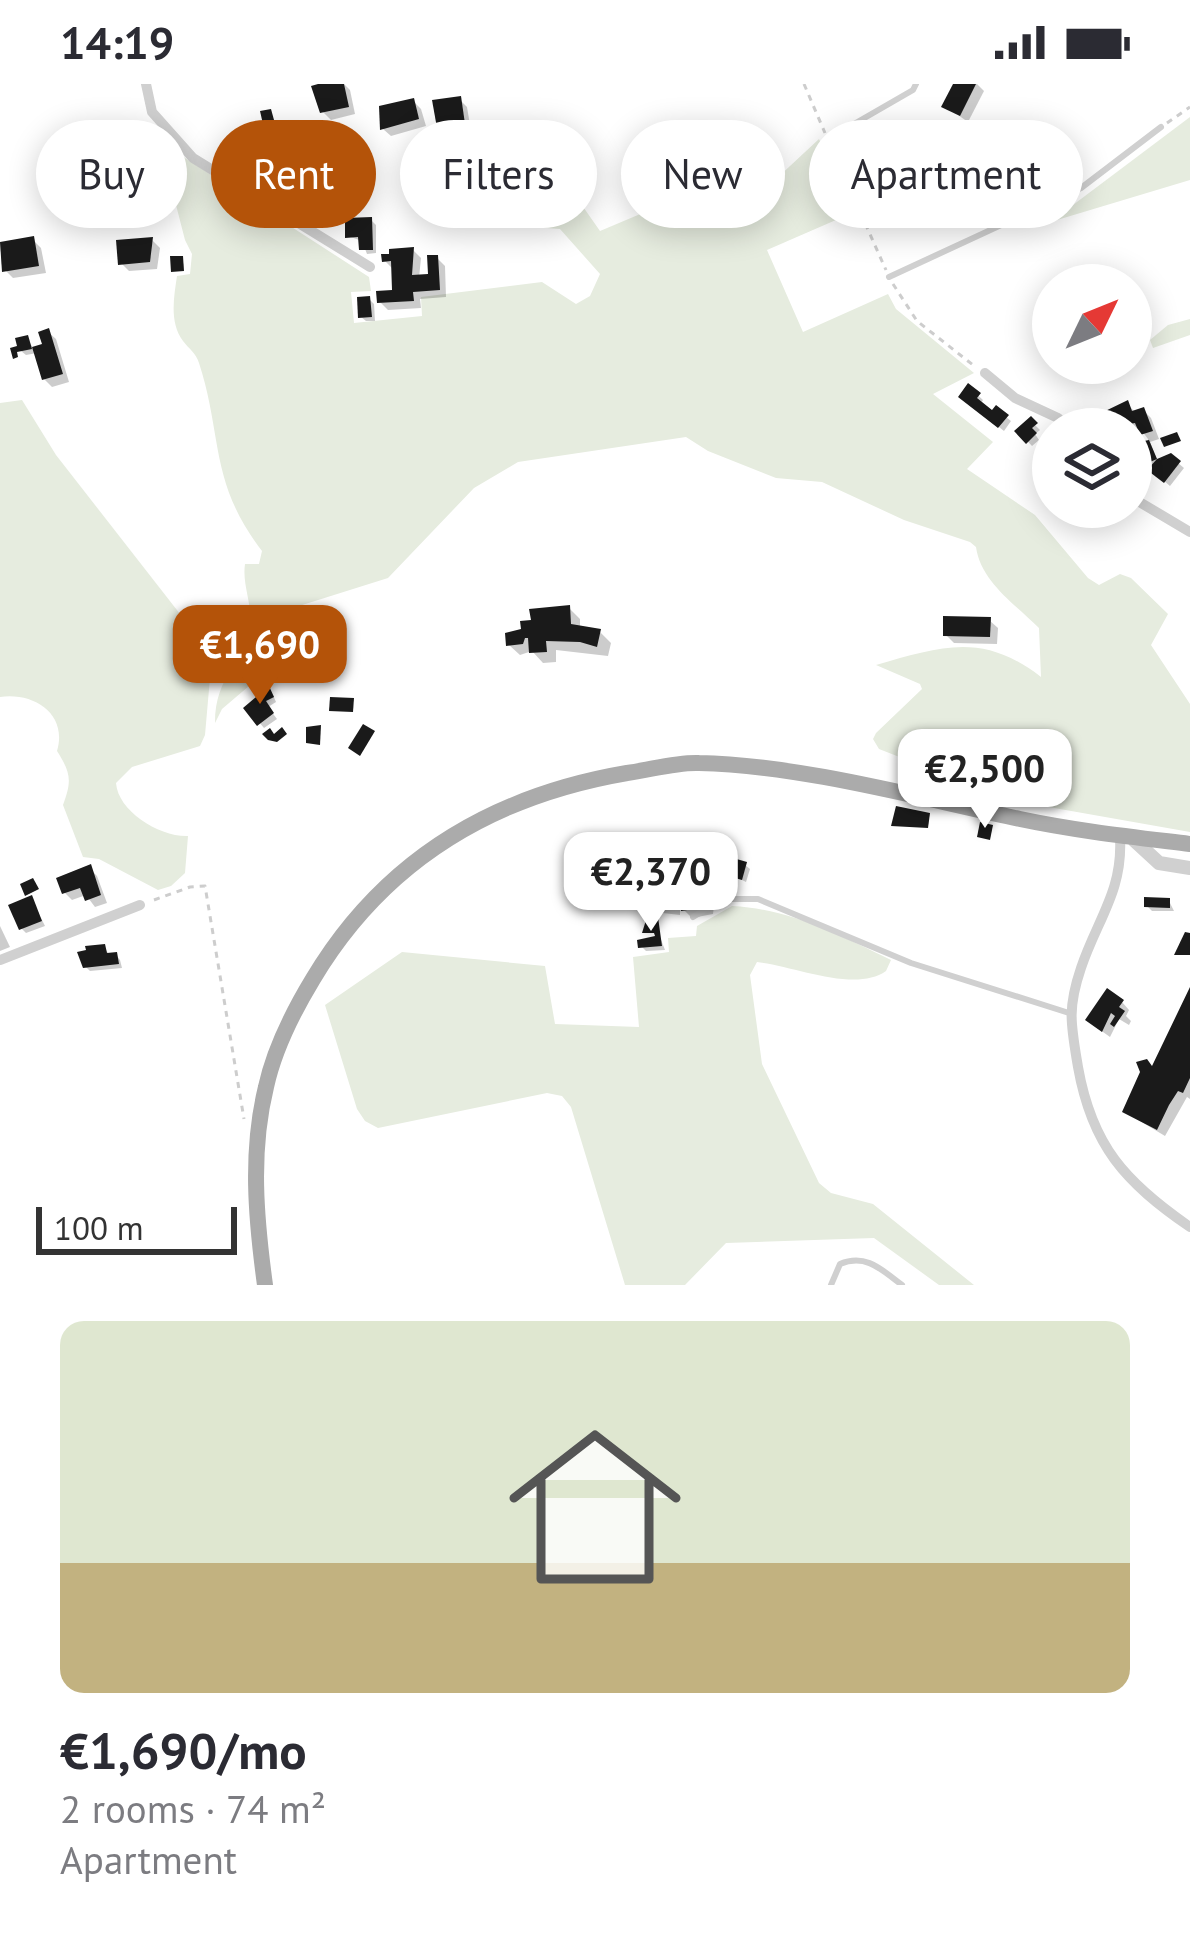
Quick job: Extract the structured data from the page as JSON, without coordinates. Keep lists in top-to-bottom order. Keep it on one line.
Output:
{"scale_bar":"100 m","north":"top right","page":{"status":"14:19","chip":["Buy","Rent","Filters","New","Apartment"],"price":["€1,690","€2,500","€2,370"],"scale":"100 m","list":[{"name":"€1,690/mo","note":"2 rooms · 74 m² · Apartment"}]}}
